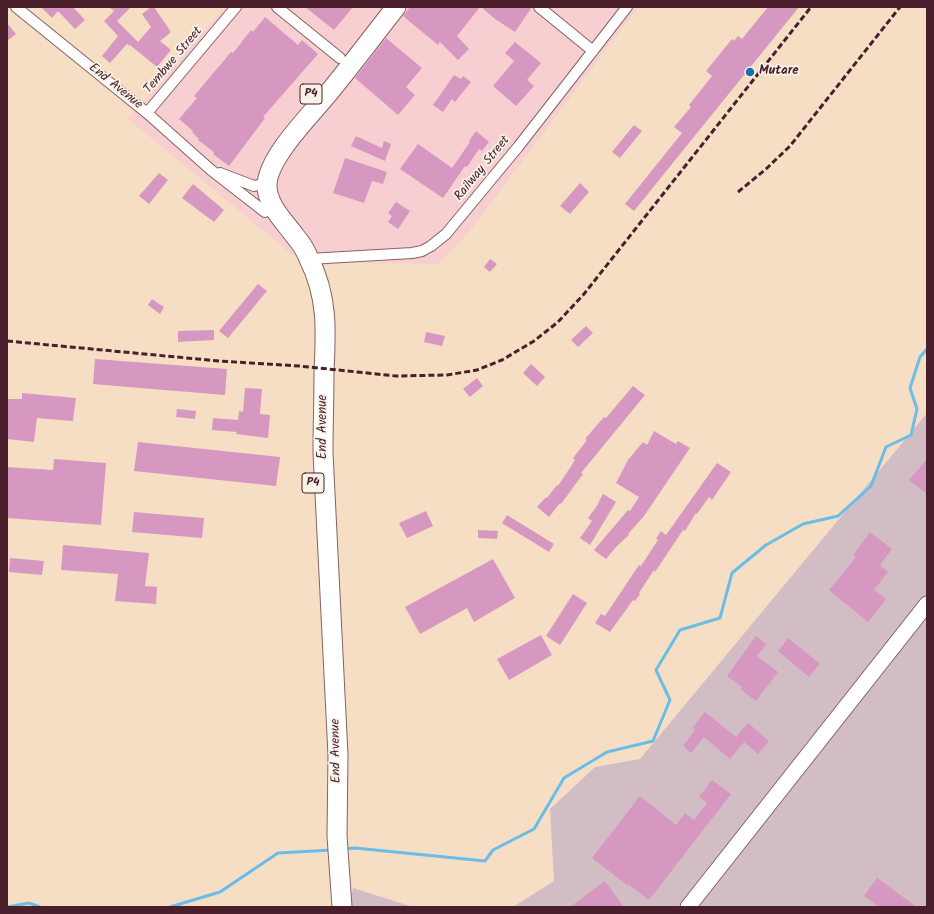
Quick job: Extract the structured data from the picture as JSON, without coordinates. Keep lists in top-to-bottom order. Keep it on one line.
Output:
{"streets":{"highway":["End Avenue","P4"],"street":["Tembwe Street","Railway Street"]},"crossings":[["Tembwe Street","End Avenue"],["End Avenue","P4"],["End Avenue","Railway Street"]],"places":["Mutare"]}
